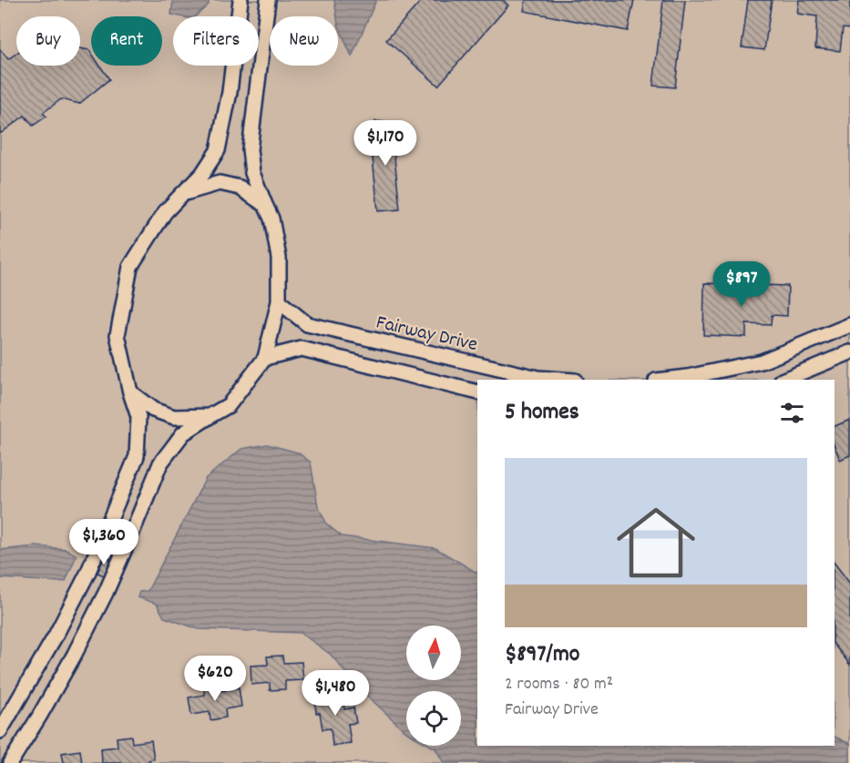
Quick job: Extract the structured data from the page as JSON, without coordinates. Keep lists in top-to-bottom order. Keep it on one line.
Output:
{"streets":{"street":["Fairway Drive"]},"north":"top","page":{"chip":["Buy","Rent","Filters","New"],"price":["$1,170","$897","$1,360","$620","$1,480"],"heading":"5 homes","list":[{"name":"$897/mo","note":"2 rooms · 80 m² · Fairway Drive"}]}}
